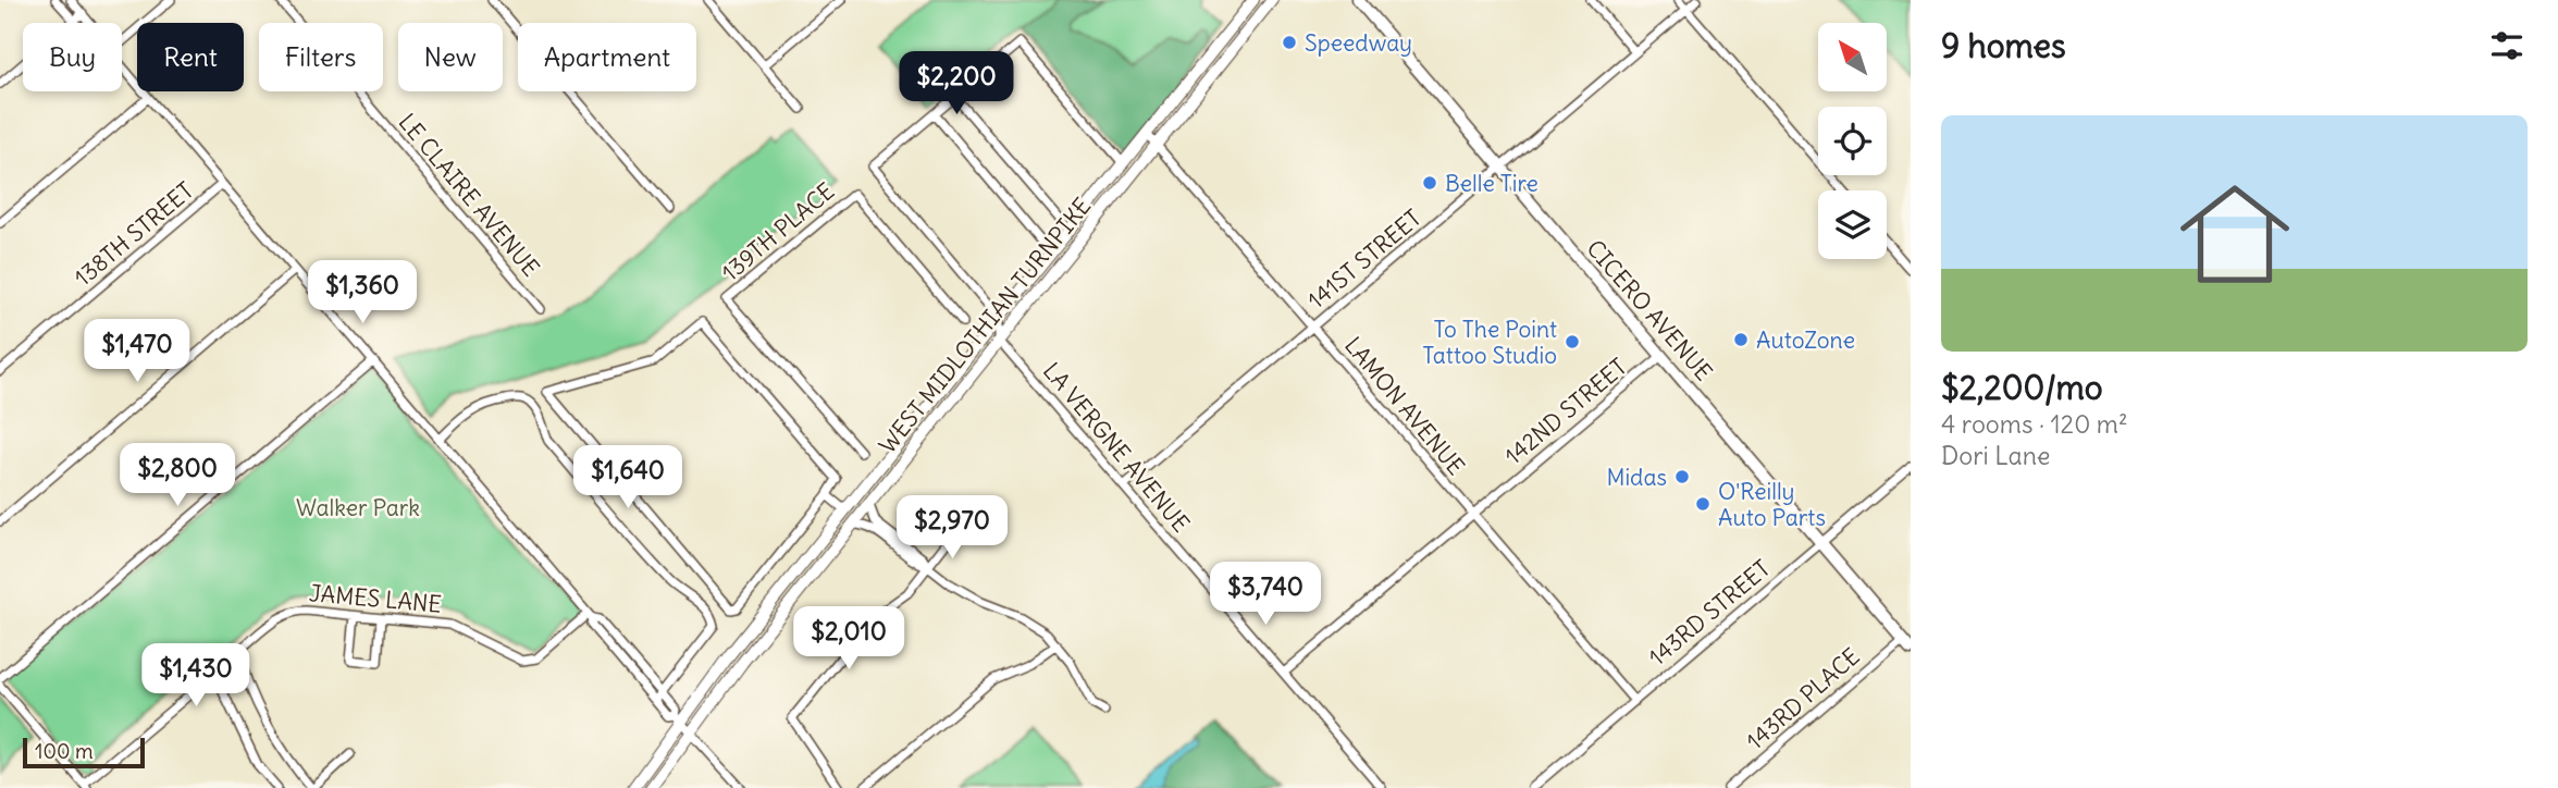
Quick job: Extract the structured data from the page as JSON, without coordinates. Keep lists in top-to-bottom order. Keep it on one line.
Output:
{"streets":{"main road":["CICERO AVENUE","WEST MIDLOTHIAN TURNPIKE"],"street":["LE CLAIRE AVENUE","139TH PLACE","138TH STREET","141ST STREET","LAMON AVENUE","142ND STREET","LA VERGNE AVENUE","JAMES LANE","143RD STREET","143RD PLACE"]},"crossings":[["141ST STREET","CICERO AVENUE"],["141ST STREET","LAMON AVENUE"],["141ST STREET","LA VERGNE AVENUE"],["CICERO AVENUE","142ND STREET"],["CICERO AVENUE","143RD STREET"],["CICERO AVENUE","143RD PLACE"],["WEST MIDLOTHIAN TURNPIKE","LAMON AVENUE"],["WEST MIDLOTHIAN TURNPIKE","LA VERGNE AVENUE"],["LAMON AVENUE","142ND STREET"],["LAMON AVENUE","143RD STREET"],["142ND STREET","LA VERGNE AVENUE"]],"parks":["Walker Park"],"places":["Speedway","Belle Tire","AutoZone","To The Point Tattoo Studio","Midas","O'Reilly Auto Parts"],"scale_bar":"100 m","north":"top left","page":{"heading":"9 homes","chip":["Buy","Rent","Filters","New","Apartment"],"price":["$2,200","$1,360","$1,470","$2,800","$1,640","$2,970","$3,740","$2,010","$1,430"],"list":[{"name":"$2,200/mo","note":"4 rooms · 120 m² · Dori Lane"}],"scale":"100 m"}}
